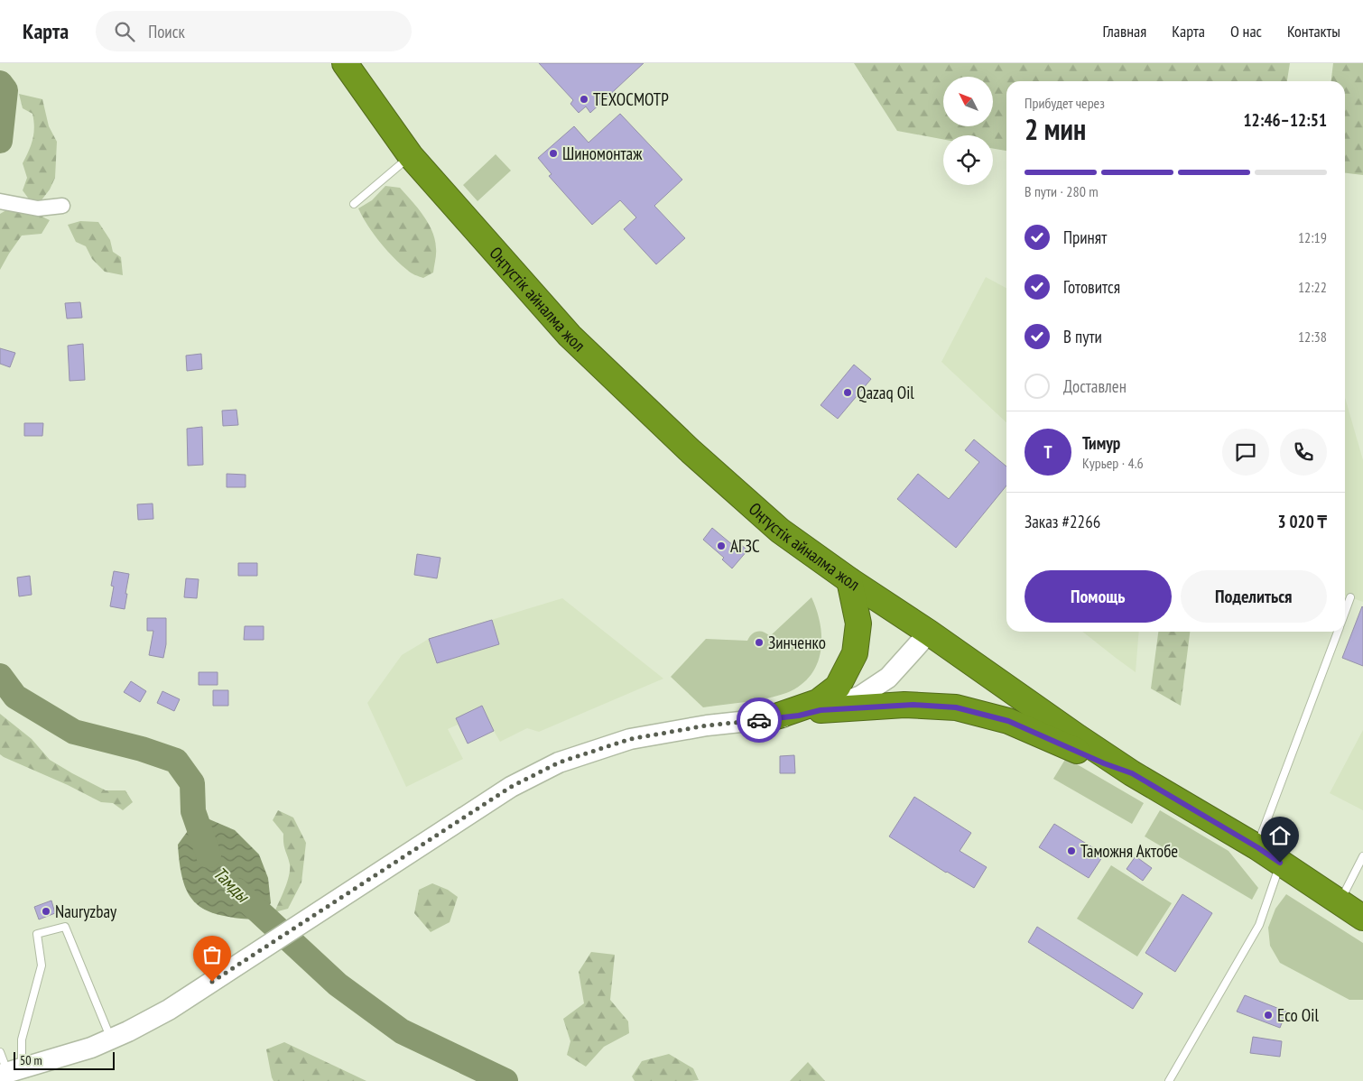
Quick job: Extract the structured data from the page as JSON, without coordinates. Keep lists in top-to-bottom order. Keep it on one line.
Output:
{"streets":{"highway":["Оңтүстік айналма жол"]},"water":["Тамды"],"places":["ТЕХОСМОТР","Шиномонтаж","Qazaq Oil","АГЗС","Зинченко","Таможня Актобе","Nauryzbay","Eco Oil"],"scale_bar":"50 m","north":"top left","page":{"header":"Карта","search":"Поиск","nav":["Главная","Карта","О нас","Контакты"],"heading":["2 мин","Прибудет через","12:46–12:51"],"panel":["Тимур","Курьер · 4.6","Заказ #2266","3 020 ₸"],"bar":"В пути · 280 m","list":[["Принят","12:19"],["Готовится","12:22"],["В пути","12:38"],"Доставлен"],"round":"Т","buttons":["Помощь","Поделиться"],"scale":"50 m"}}
